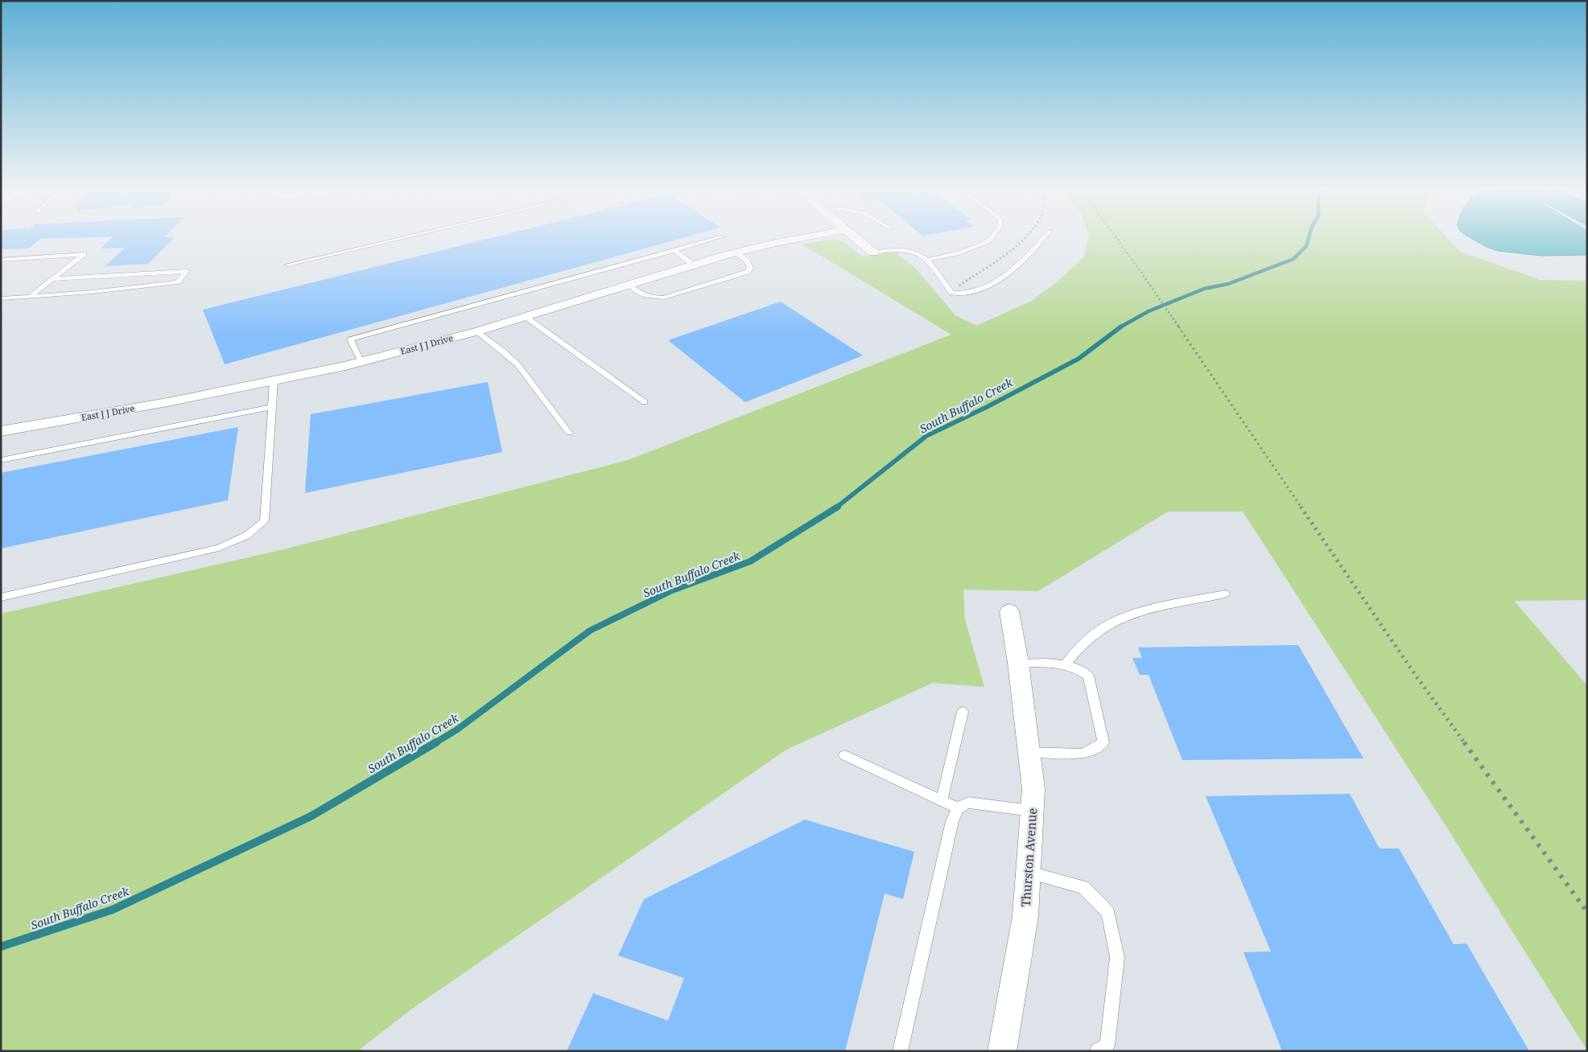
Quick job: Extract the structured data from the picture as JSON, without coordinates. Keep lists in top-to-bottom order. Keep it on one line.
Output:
{"streets":{"street":["East J J Drive","Thurston Avenue"]},"water":["South Buffalo Creek"]}
